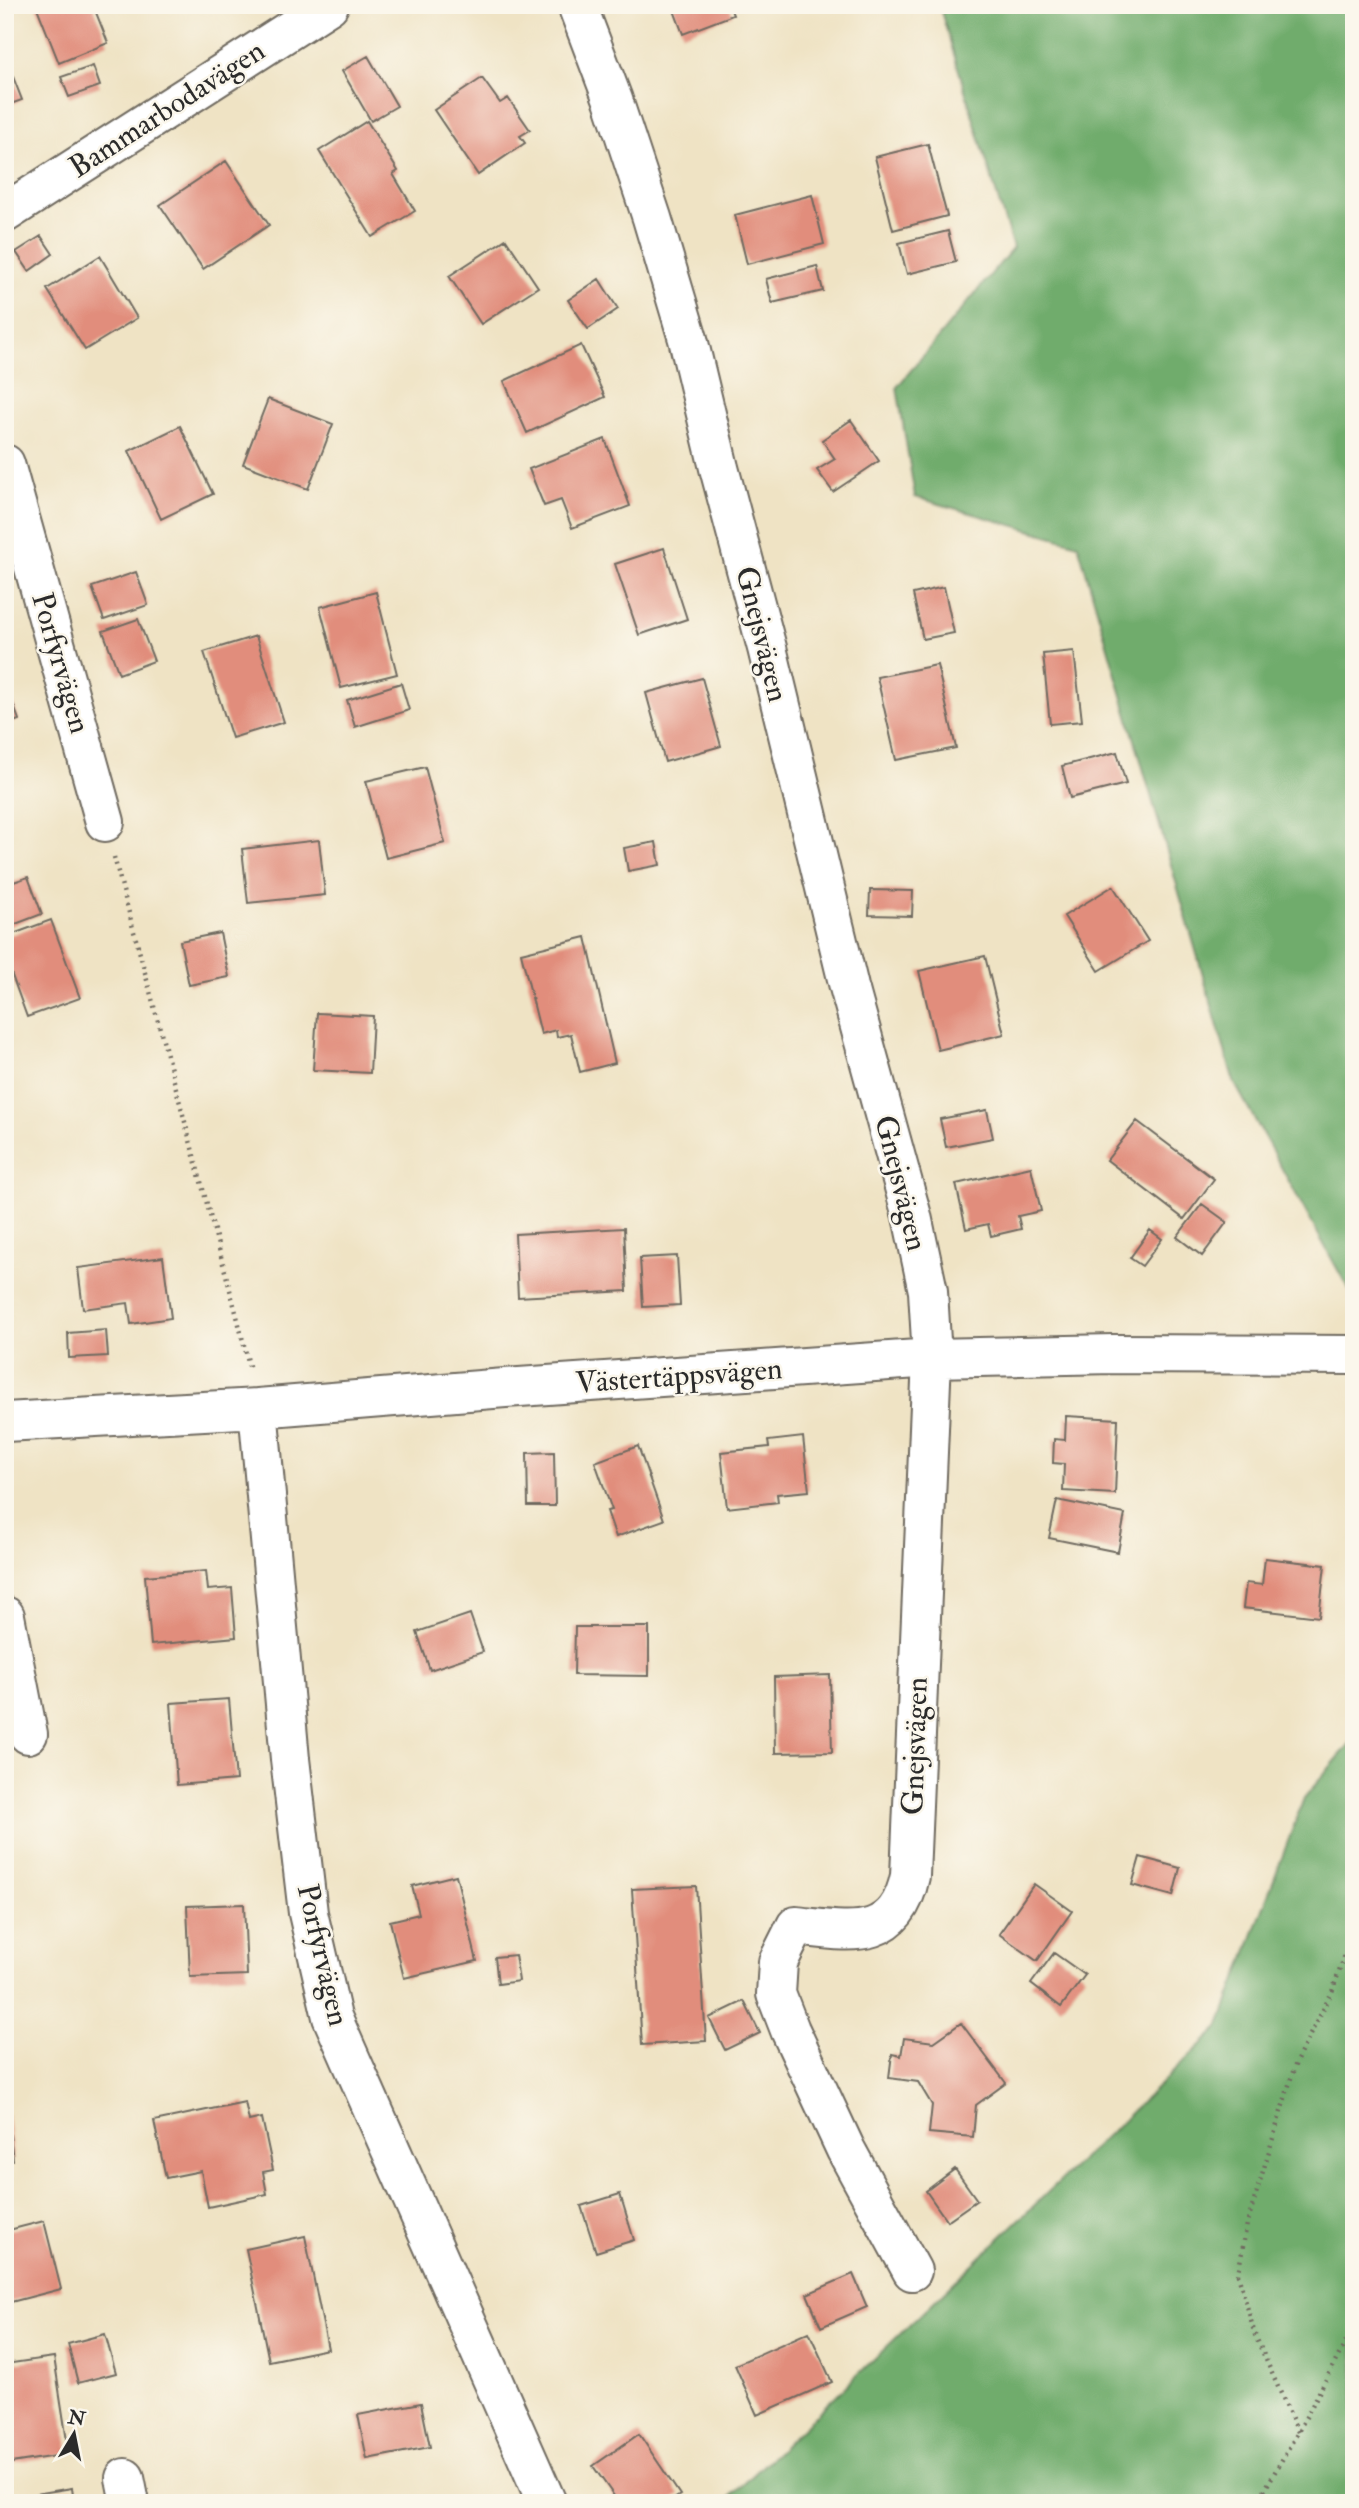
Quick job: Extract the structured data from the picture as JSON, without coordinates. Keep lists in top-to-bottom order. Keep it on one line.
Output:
{"streets":{"street":["Bammarbodavägen","Gnejsvägen","Porfyrvägen","Västertäppsvägen"]},"crossings":[["Gnejsvägen","Västertäppsvägen"],["Porfyrvägen","Västertäppsvägen"]],"north":"top"}
